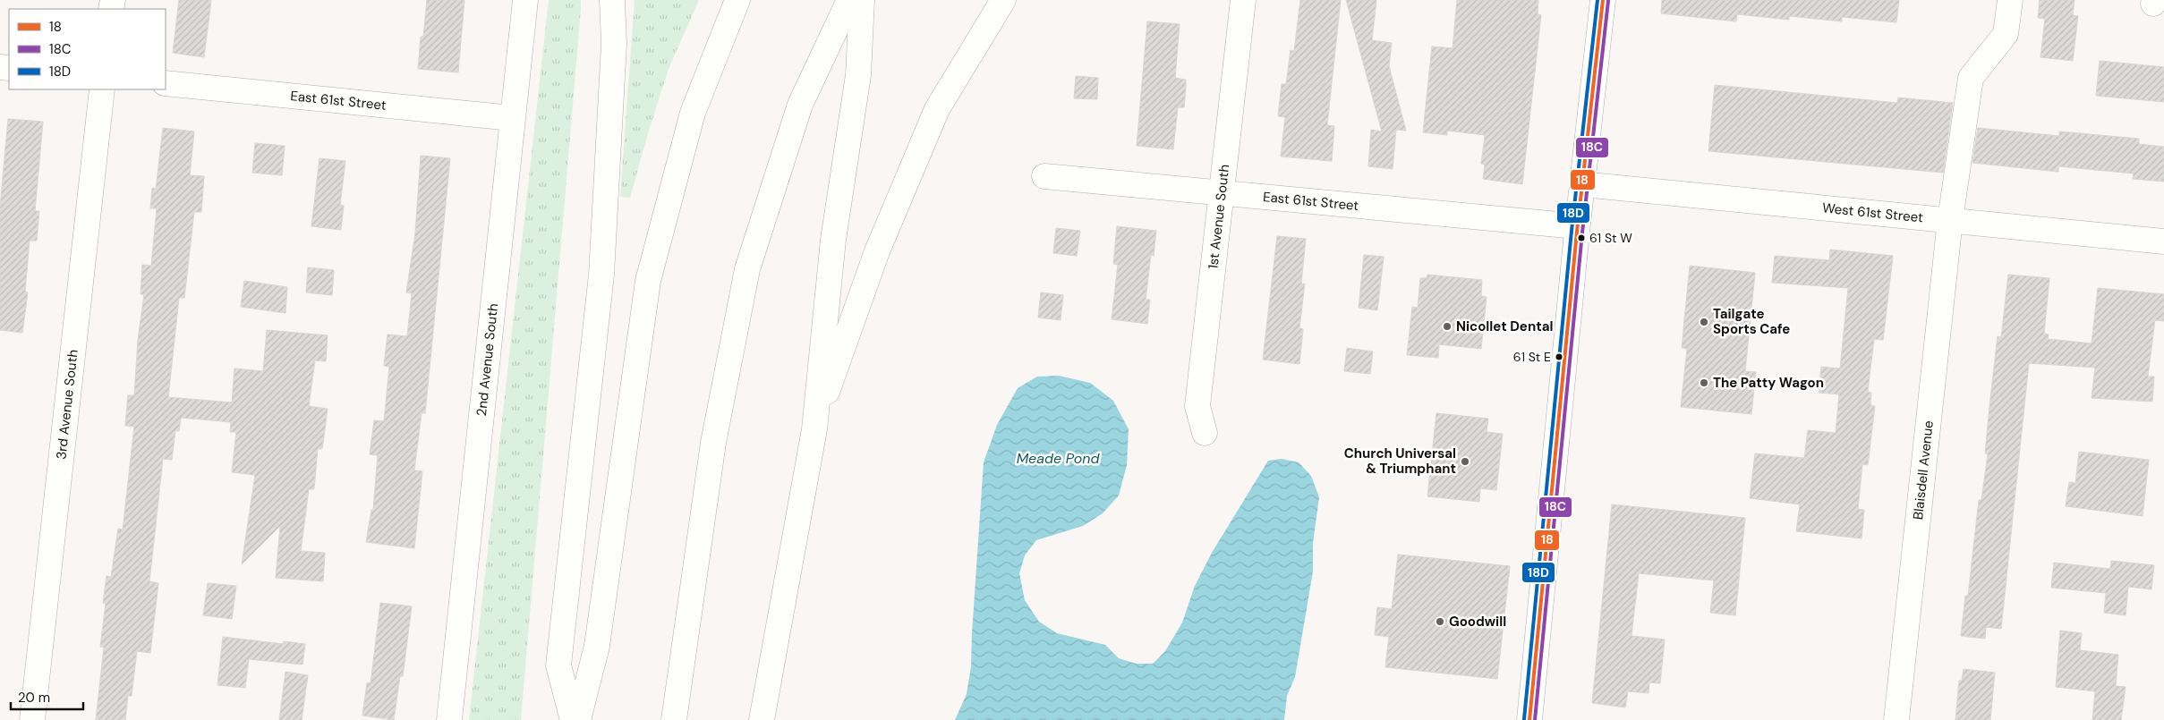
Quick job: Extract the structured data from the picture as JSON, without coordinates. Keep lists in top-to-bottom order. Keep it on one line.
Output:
{"streets":{"main road":["East 61st Street","West 61st Street","1st Avenue South","2nd Avenue South","3rd Avenue South","Blaisdell Avenue"]},"crossings":[["East 61st Street","1st Avenue South"],["East 61st Street","2nd Avenue South"],["West 61st Street","Blaisdell Avenue"]],"water":["Meade Pond"],"places":["61 St W","Tailgate Sports Cafe","Nicollet Dental","61 St E","The Patty Wagon","Church Universal & Triumphant","Goodwill"],"lines":["transit line 18","transit line 18D","transit line 18C"],"legend":["18","18C","18D"],"scale_bar":"20 m"}
